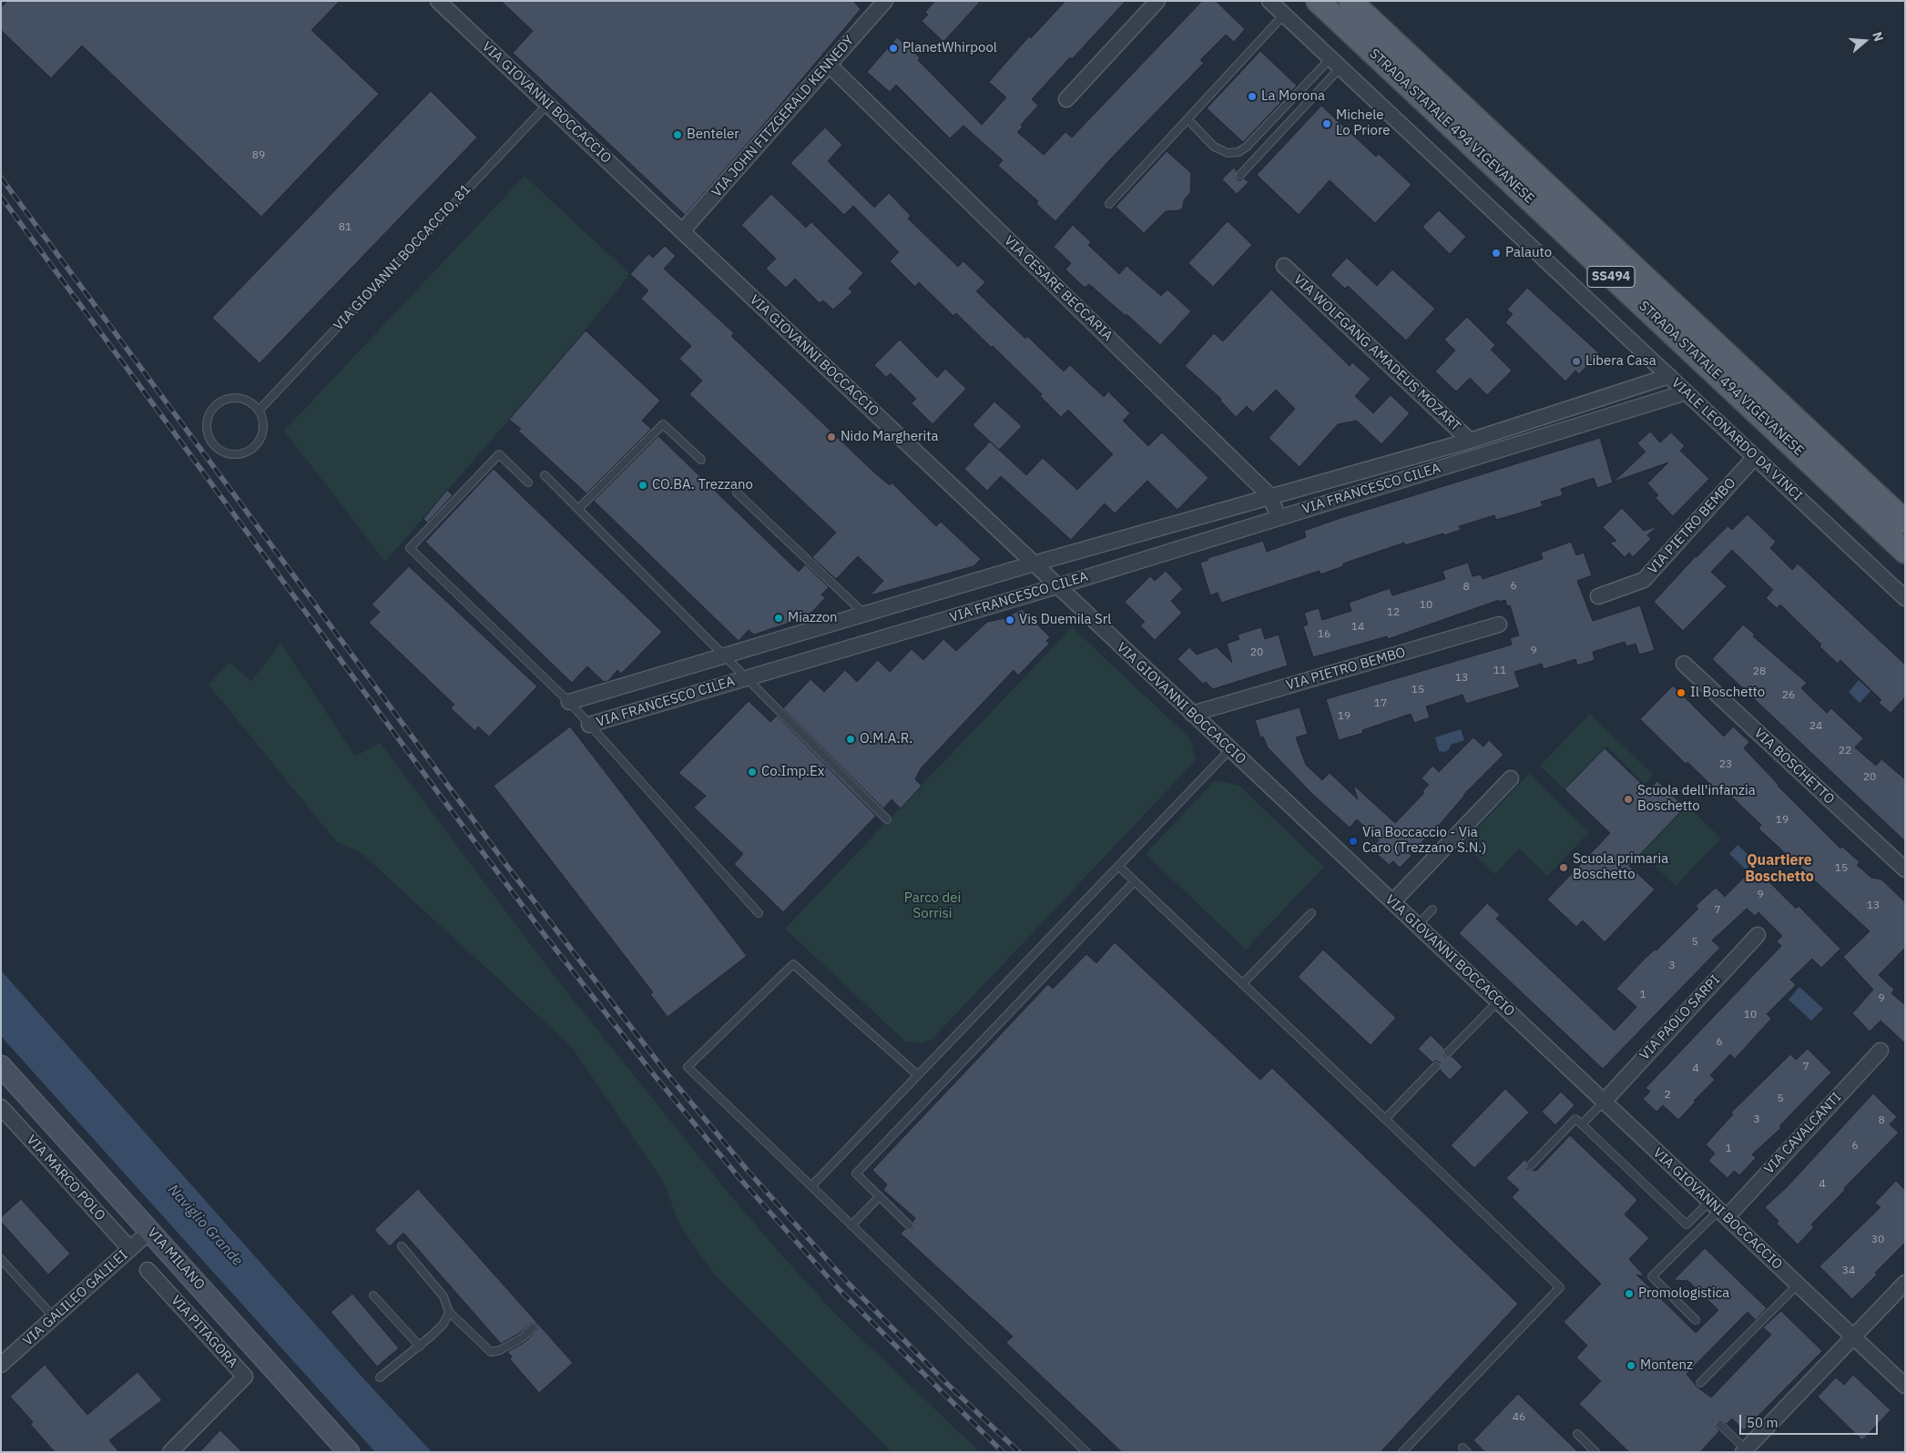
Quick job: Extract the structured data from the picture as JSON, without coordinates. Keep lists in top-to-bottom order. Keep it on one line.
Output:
{"streets":{"main road":["STRADA STATALE 494 VIGEVANESE","SS494","VIA MILANO"],"street":["VIA GIOVANNI BOCCACCIO","VIA JOHN FITZGERALD KENNEDY","VIA CESARE BECCARIA","VIA WOLFGANG AMADEUS MOZART","VIALE LEONARDO DA VINCI","VIA FRANCESCO CILEA","VIA PIETRO BEMBO","VIA BOSCHETTO","VIA PAOLO SARPI","VIA CAVALCANTI","VIA MARCO POLO","VIA GALILEO GALILEI","VIA PITAGORA"],"lane":["VIA GIOVANNI BOCCACCIO, 81"]},"crossings":[["VIA GIOVANNI BOCCACCIO","VIA JOHN FITZGERALD KENNEDY"],["VIA GIOVANNI BOCCACCIO","VIA GIOVANNI BOCCACCIO, 81"],["VIA GIOVANNI BOCCACCIO","VIA FRANCESCO CILEA"],["VIA GIOVANNI BOCCACCIO","VIA PIETRO BEMBO"],["VIA GIOVANNI BOCCACCIO","VIA PAOLO SARPI"],["VIA GIOVANNI BOCCACCIO","VIA CAVALCANTI"],["VIA JOHN FITZGERALD KENNEDY","VIA CESARE BECCARIA"],["VIA CESARE BECCARIA","VIA FRANCESCO CILEA"],["VIA WOLFGANG AMADEUS MOZART","VIA FRANCESCO CILEA"],["VIALE LEONARDO DA VINCI","VIA FRANCESCO CILEA"],["VIALE LEONARDO DA VINCI","VIA PIETRO BEMBO"],["VIA MARCO POLO","VIA GALILEO GALILEI"],["VIA MILANO","VIA GALILEO GALILEI"]],"districts":["Quartiere Boschetto"],"water":["Naviglio Grande"],"parks":["Parco dei Sorrisi"],"places":["PlanetWhirpool","La Morona","Michele Lo Priore","Benteler","Palauto","Libera Casa","Nido Margherita","CO.BA. Trezzano","Miazzon","Vis Duemila Srl","Il Boschetto","O.M.A.R.","Co.Imp.Ex","Scuola dell'infanzia Boschetto","Via Boccaccio - Via Caro (Trezzano S.N.)","Scuola primaria Boschetto","Promologistica","Montenz"],"house_numbers":["89","81","6","8","10","12","14","16","9","20","11","28","13","15","26","17","19","24","22","23","20","19","15","9","13","7","5","3","1","9","10","6","7","4","2","5","3","8","6","1","4","30","34","46"],"scale_bar":"50 m","north":"right"}
